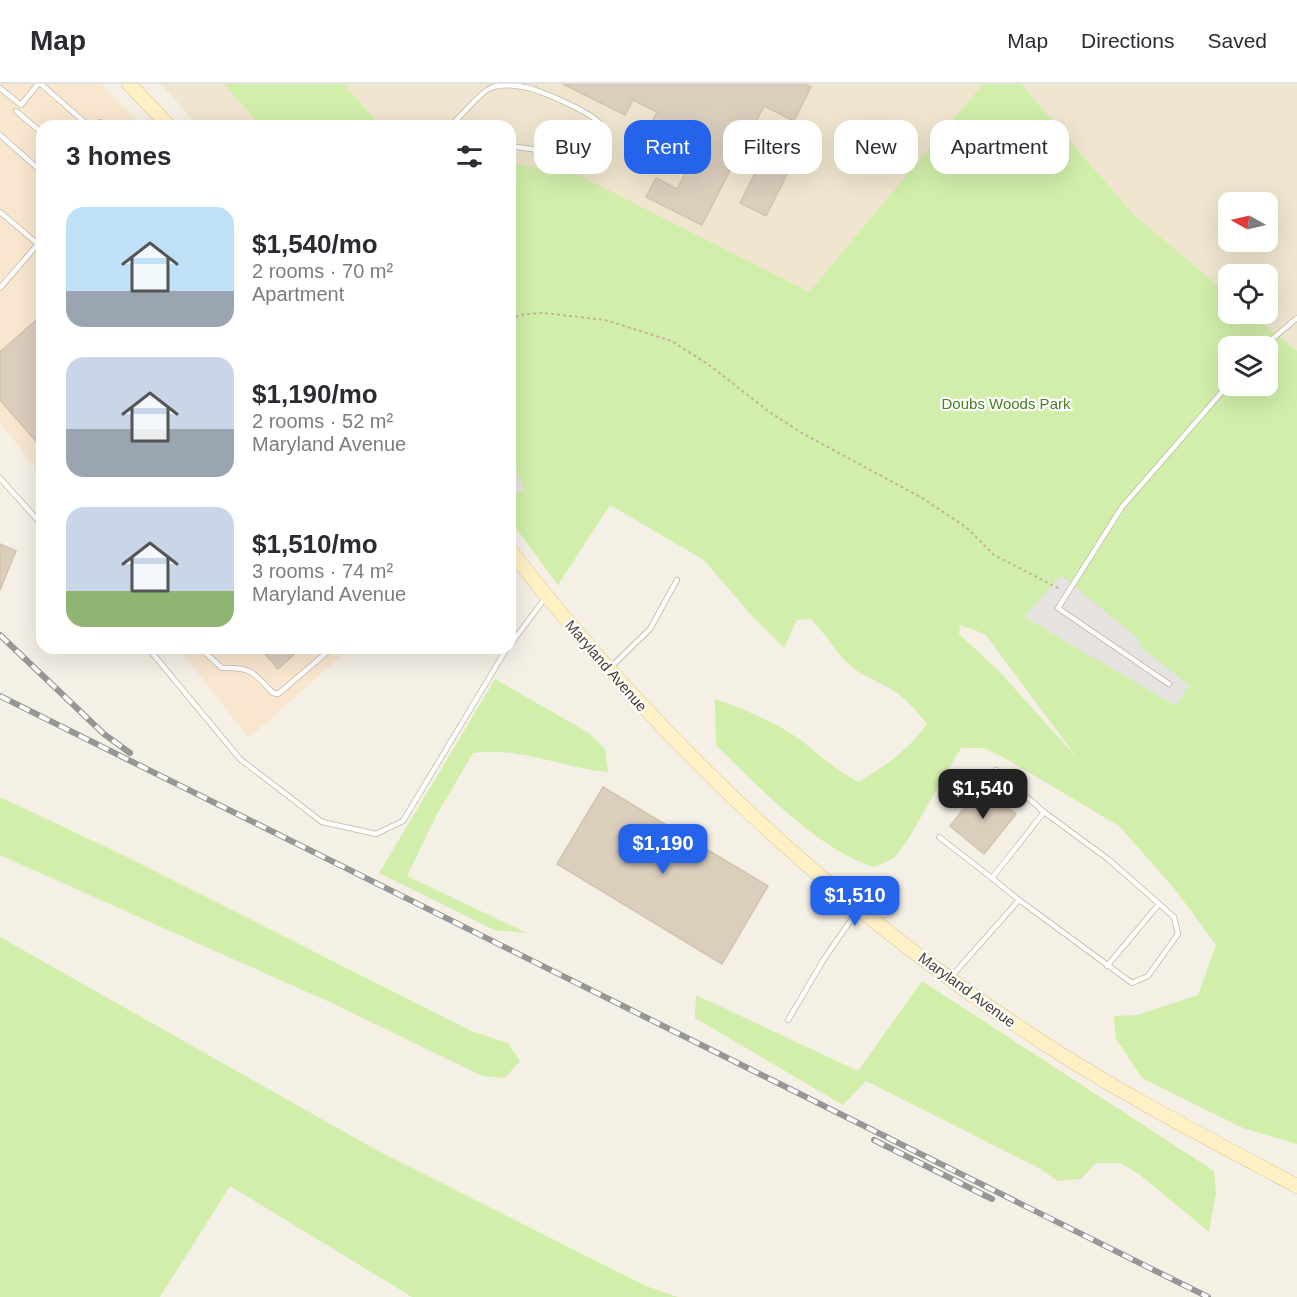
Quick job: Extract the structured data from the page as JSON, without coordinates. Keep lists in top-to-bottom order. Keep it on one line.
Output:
{"streets":{"main road":["Maryland Avenue"]},"parks":["Doubs Woods Park"],"north":"left","page":{"header":"Map","nav":["Map","Directions","Saved"],"chip":["Buy","Rent","Filters","New","Apartment"],"heading":"3 homes","list":[{"name":"$1,540/mo","note":"2 rooms · 70 m² · Apartment"},{"name":"$1,190/mo","note":"2 rooms · 52 m² · Maryland Avenue"},{"name":"$1,510/mo","note":"3 rooms · 74 m² · Maryland Avenue"}],"price":["$1,540","$1,190","$1,510"]}}
